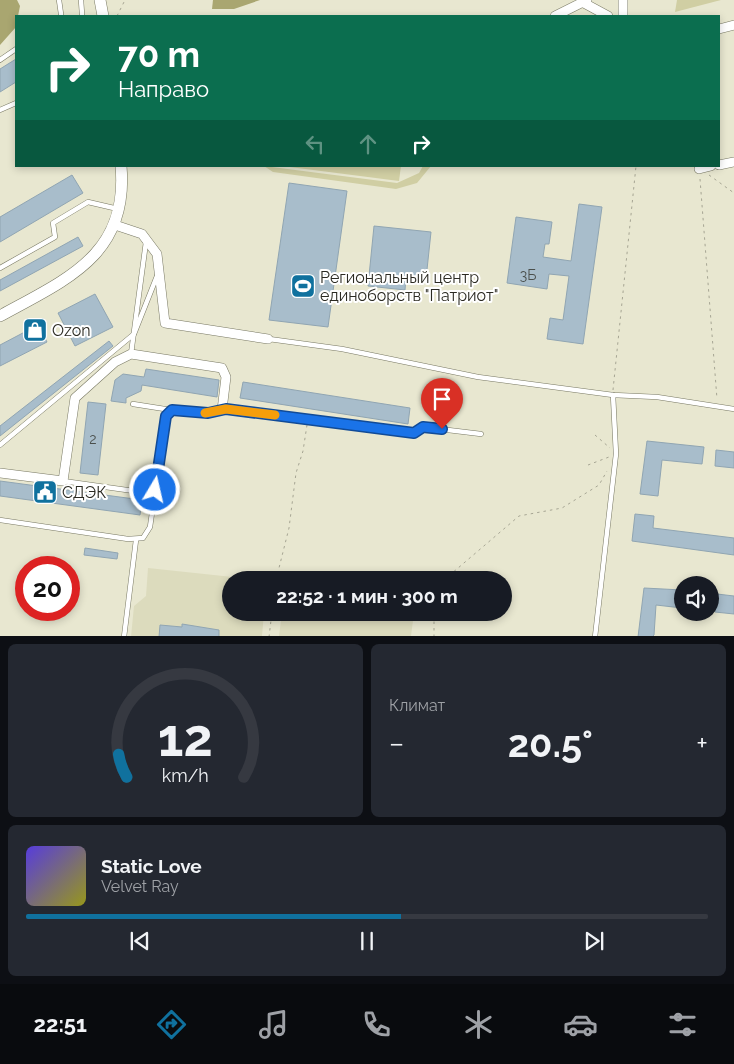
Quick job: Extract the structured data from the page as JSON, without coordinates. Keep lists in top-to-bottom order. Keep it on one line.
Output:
{"places":{"sports":["Региональный центр единоборств \"Патриот\""],"shop":["Ozon"],"public building":["СДЭК"]},"house_numbers":["3Б","2"],"page":{"turn":["70 m","Направо"],"limit":"20","trip":"22:52 · 1 мин · 300 m","tile":"Климат","heat":["−","20.5°","+"],"song":["Static Love","Velvet Ray"],"tabs":"22:51","gauge":["12","km/h"]}}
